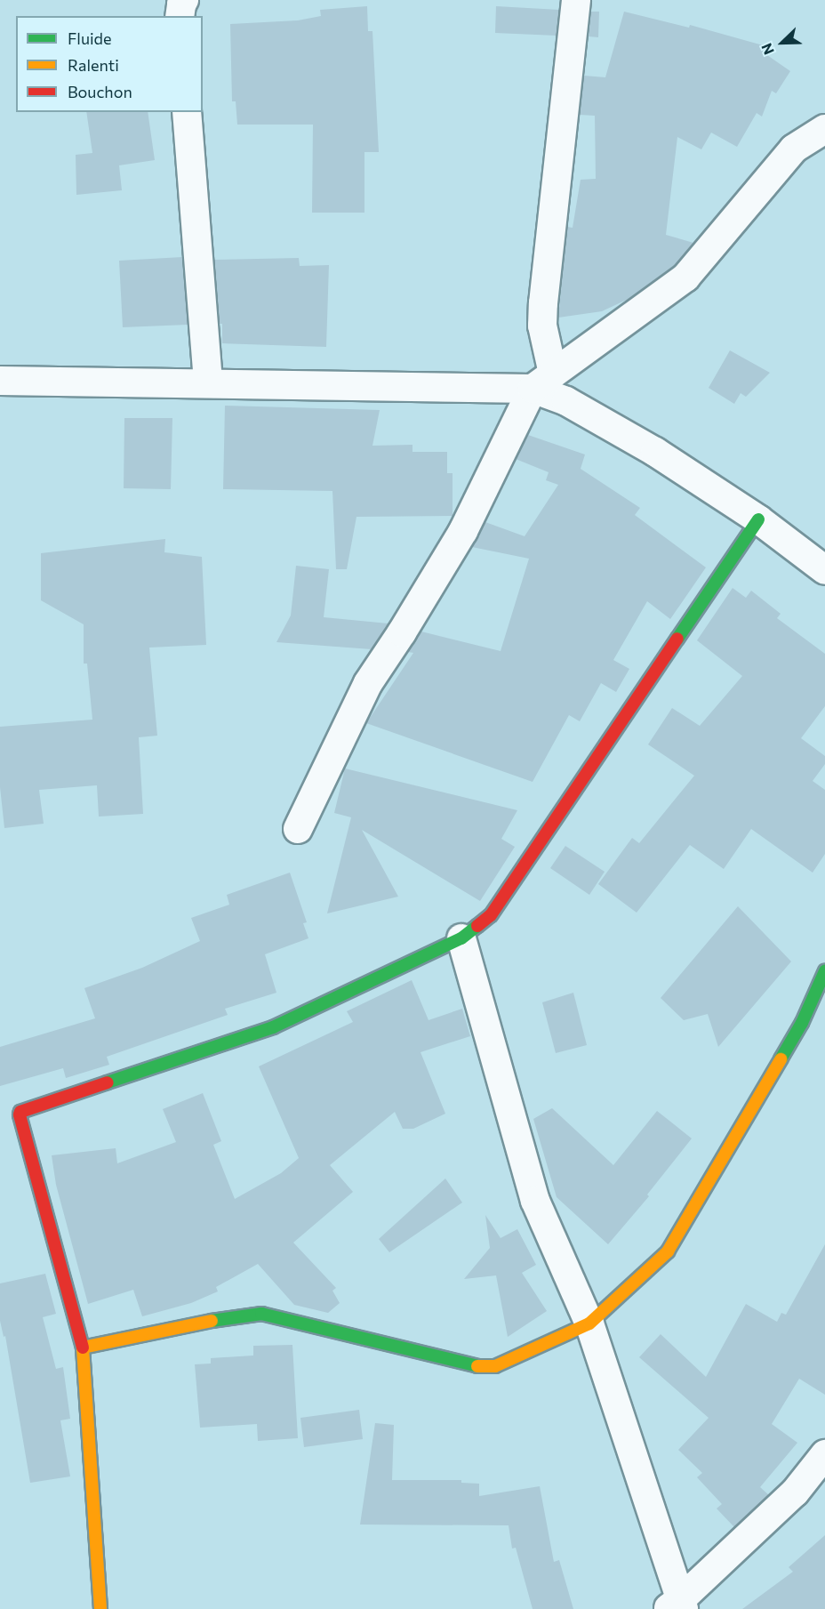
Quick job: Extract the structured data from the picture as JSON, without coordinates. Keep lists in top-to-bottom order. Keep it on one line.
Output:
{"legend":["Fluide","Ralenti","Bouchon"],"north":"bottom left"}
